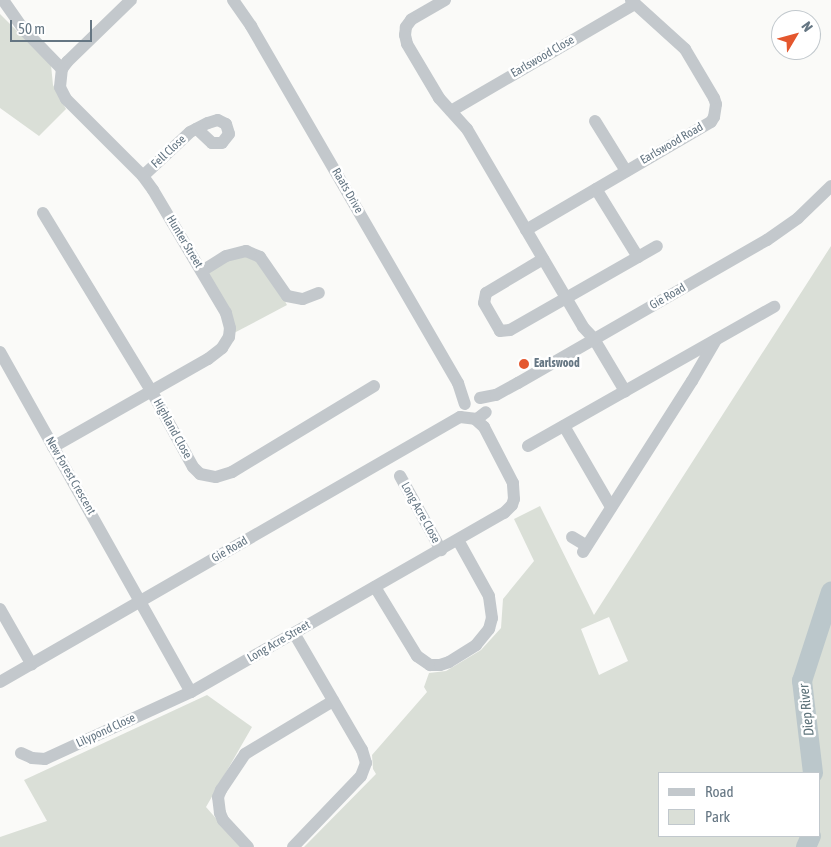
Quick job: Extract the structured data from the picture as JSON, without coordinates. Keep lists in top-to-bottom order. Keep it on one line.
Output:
{"streets":{"street":["Earlswood Close","Earlswood Road","Fell Close","Raats Drive","Hunter Street","Gie Road","Highland Close","New Forest Crescent","Long Acre Close","Long Acre Street","Lilypond Close"]},"crossings":[["Earlswood Close","Earlswood Road"],["Fell Close","Hunter Street"],["Raats Drive","Gie Road"],["Raats Drive","Long Acre Street"],["Hunter Street","Highland Close"],["Hunter Street","New Forest Crescent"],["Gie Road","New Forest Crescent"],["Long Acre Close","Long Acre Street"],["Long Acre Street","Lilypond Close"]],"water":["Diep River"],"places":["Earlswood"],"legend":["Road","Park"],"scale_bar":"50 m","north":"top right"}
